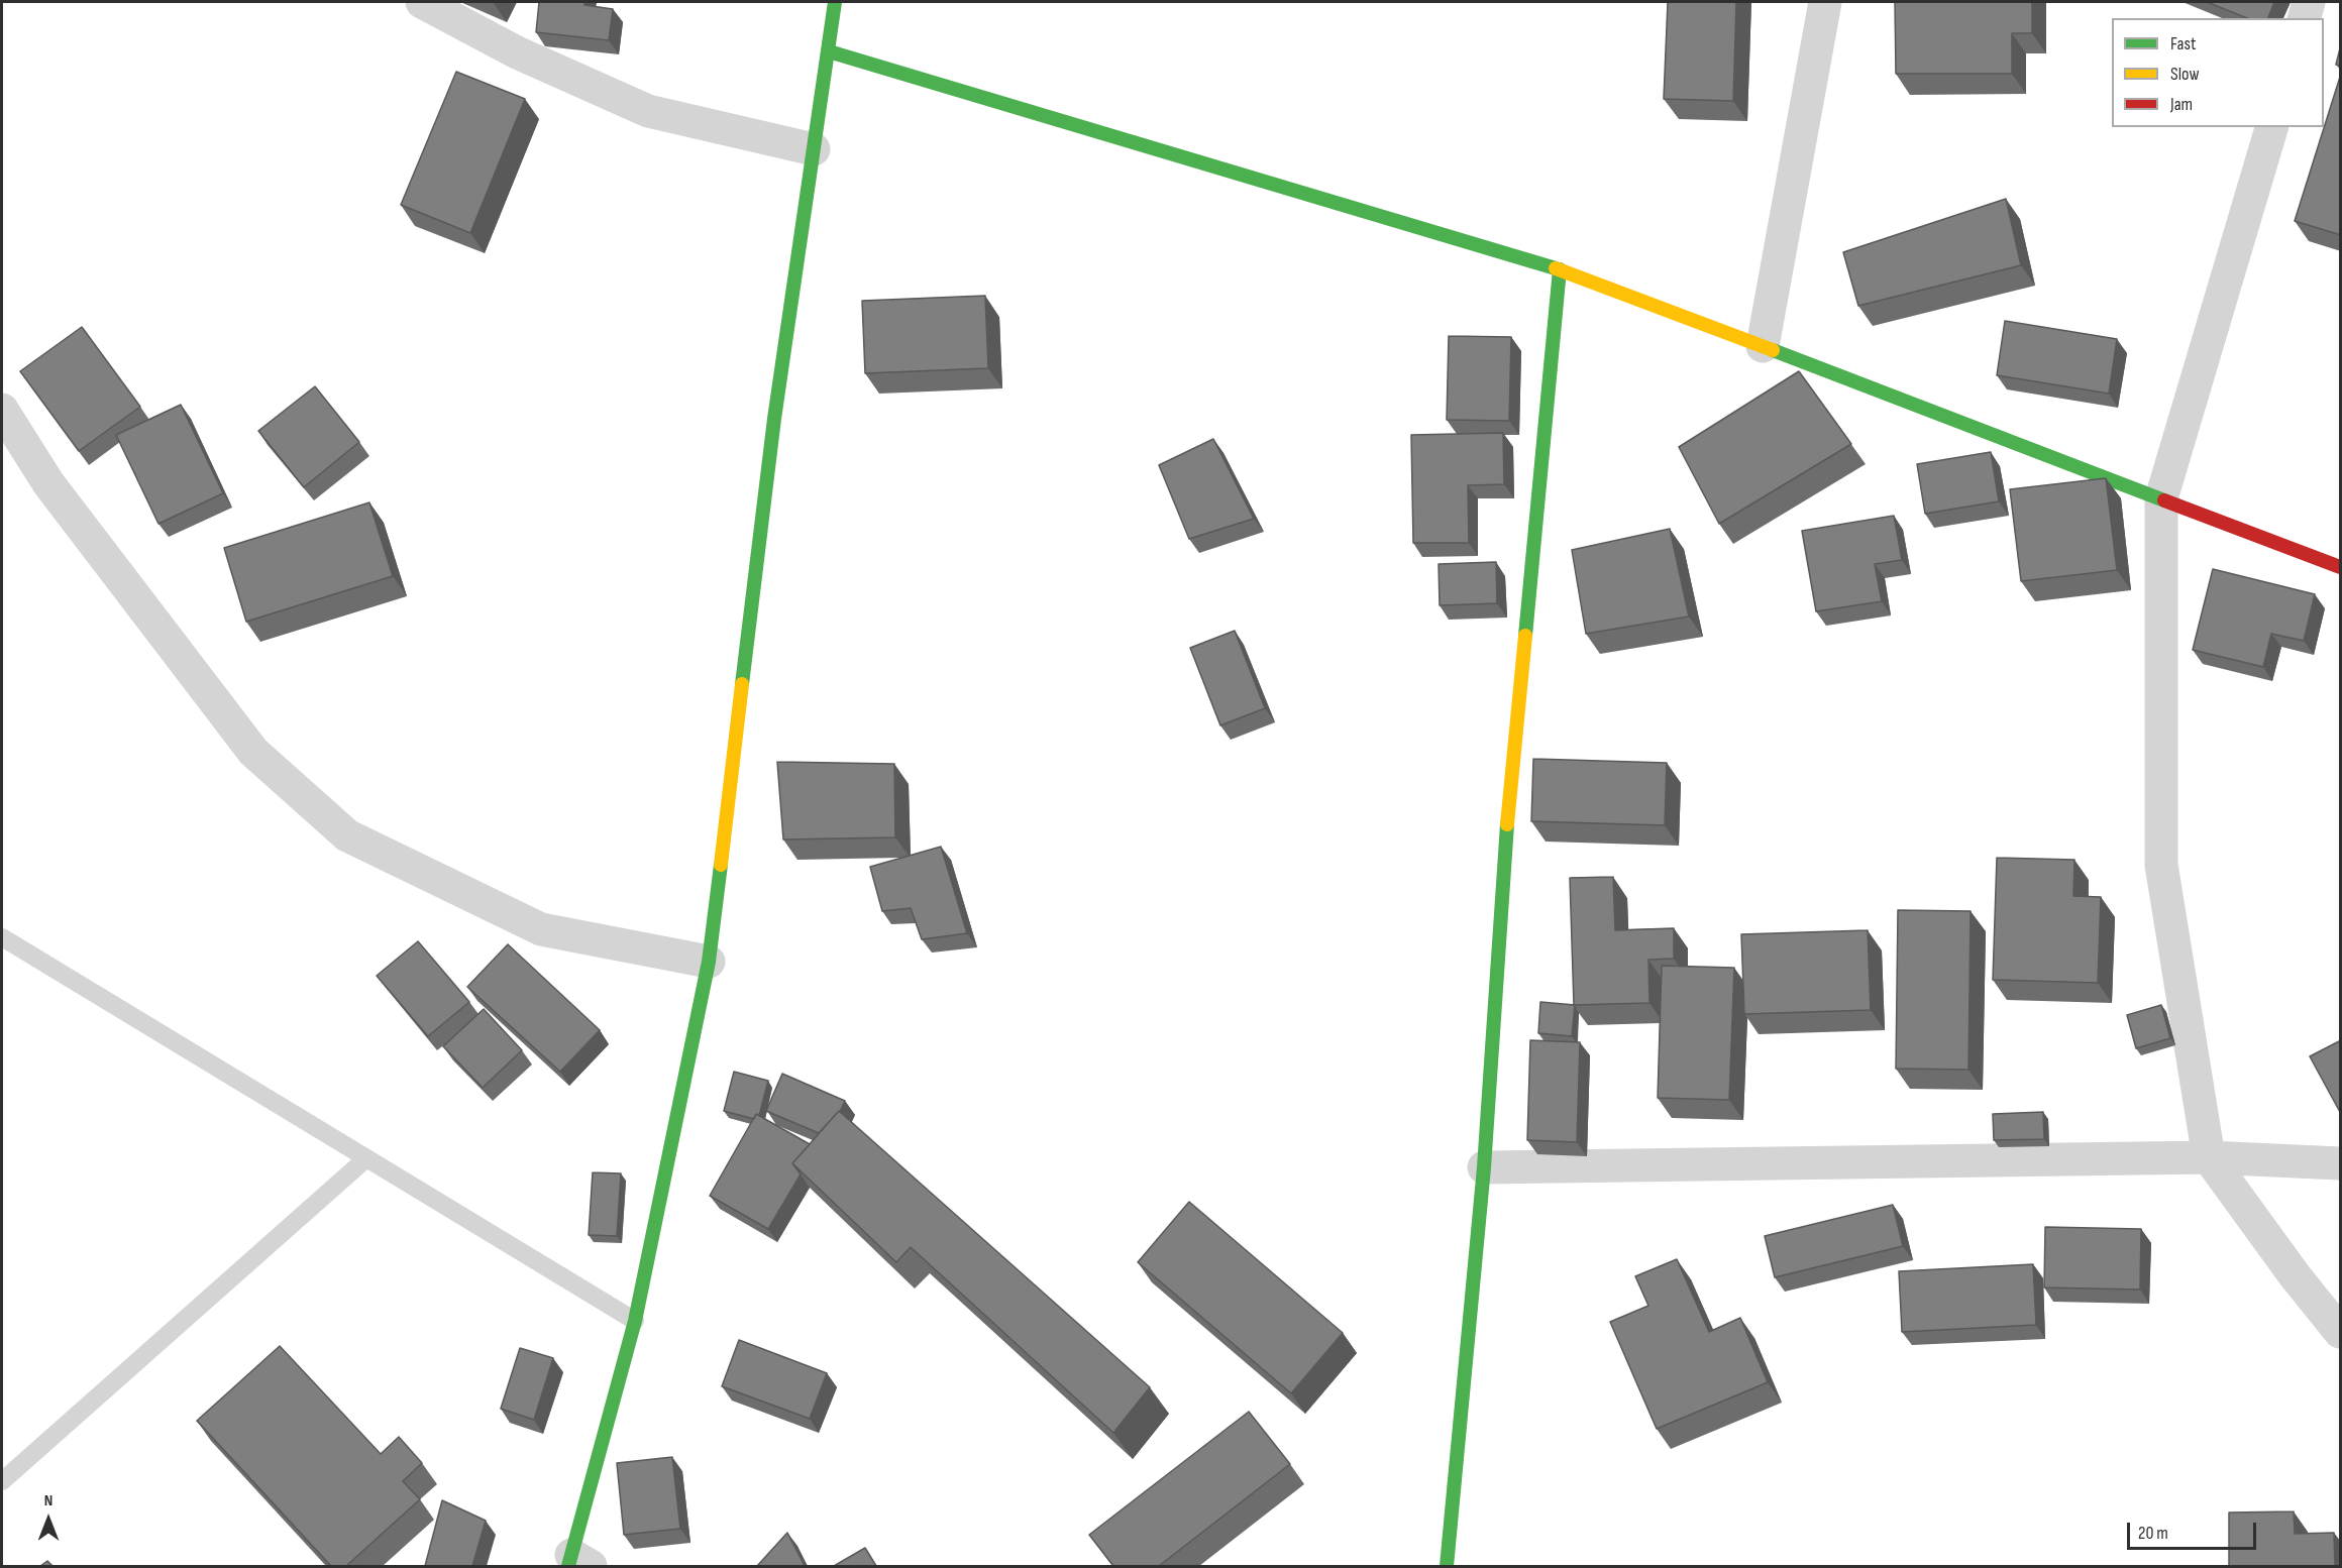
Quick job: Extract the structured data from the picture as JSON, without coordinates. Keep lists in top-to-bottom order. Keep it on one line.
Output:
{"legend":["Fast","Slow","Jam"],"scale_bar":"20 m","north":"top"}
